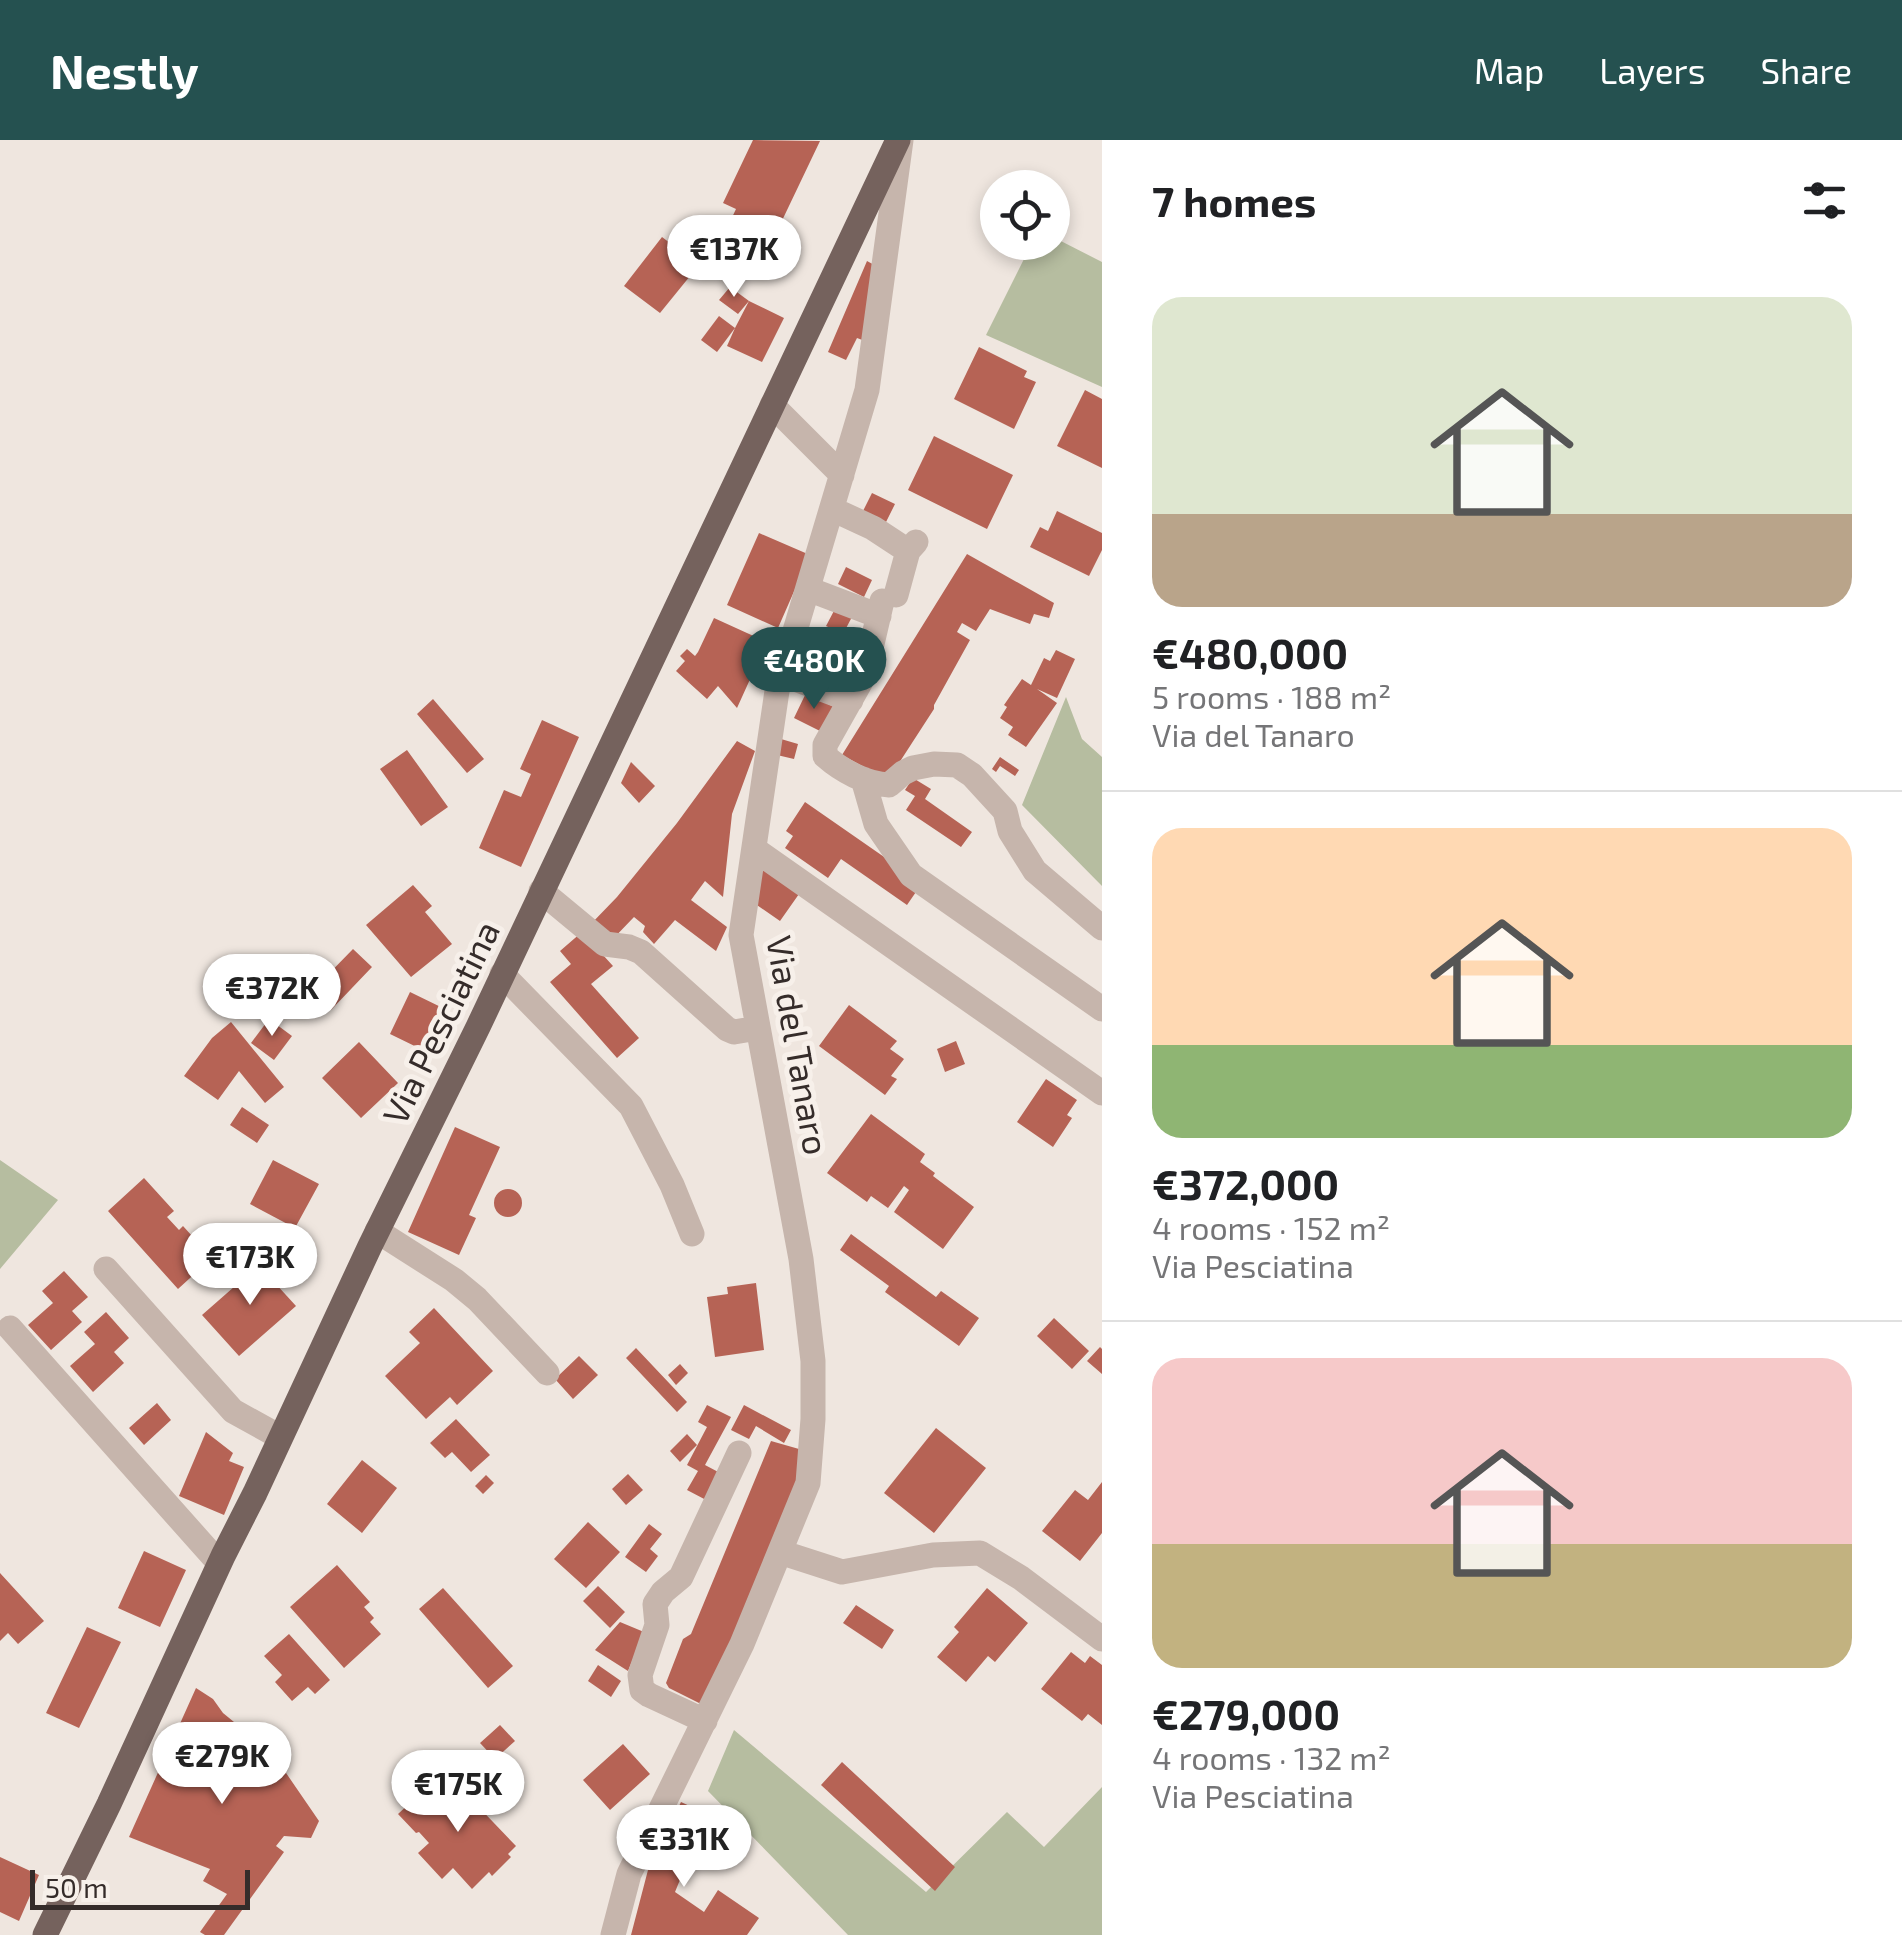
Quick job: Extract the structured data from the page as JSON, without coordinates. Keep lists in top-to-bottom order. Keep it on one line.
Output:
{"streets":{"main road":["Via Pesciatina"],"street":["Via del Tanaro"]},"crossings":[["Via Pesciatina","Via del Tanaro"]],"scale_bar":"50 m","page":{"header":"Nestly","nav":["Map","Layers","Share"],"heading":"7 homes","price":["€137K","€480K","€372K","€173K","€279K","€175K","€331K"],"list":[{"name":"€480,000","note":"5 rooms · 188 m² · Via del Tanaro"},{"name":"€372,000","note":"4 rooms · 152 m² · Via Pesciatina"},{"name":"€279,000","note":"4 rooms · 132 m² · Via Pesciatina"}],"scale":"50 m"}}
